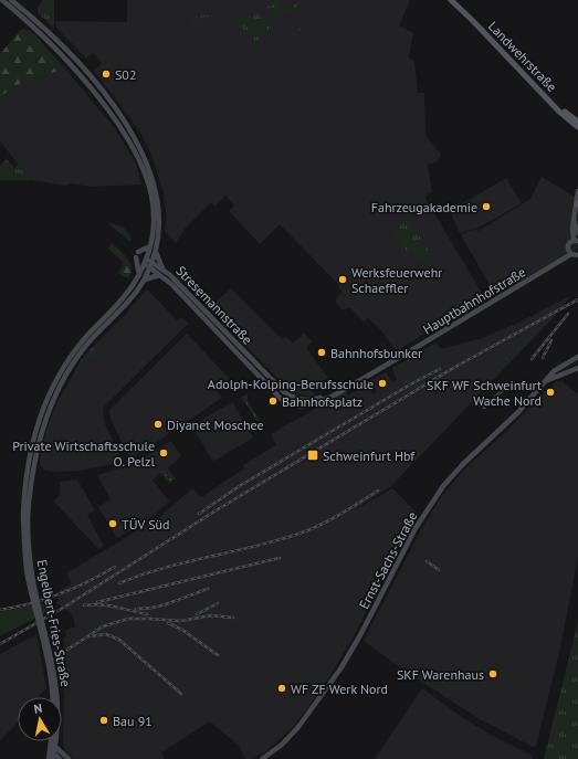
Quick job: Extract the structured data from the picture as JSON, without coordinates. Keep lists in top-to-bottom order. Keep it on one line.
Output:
{"streets":{"main road":["Landwehrstraße","Hauptbahnhofstraße","Stresemannstraße","Ernst-Sachs-Straße","Engelbert-Fries-Straße"]},"crossings":[["Hauptbahnhofstraße","Stresemannstraße"]],"places":{"other":["S02","Fahrzeugakademie","Werksfeuerwehr Schaeffler","Bahnhofsbunker","Adolph-Kolping-Berufsschule","SKF WF Schweinfurt Wache Nord","Bahnhofsplatz","Diyanet Moschee","Private Wirtschaftsschule O. Pelzl","TÜV Süd","SKF Warenhaus","WF ZF Werk Nord","Bau 91"],"transit":["Schweinfurt Hbf"]},"north":"top"}
